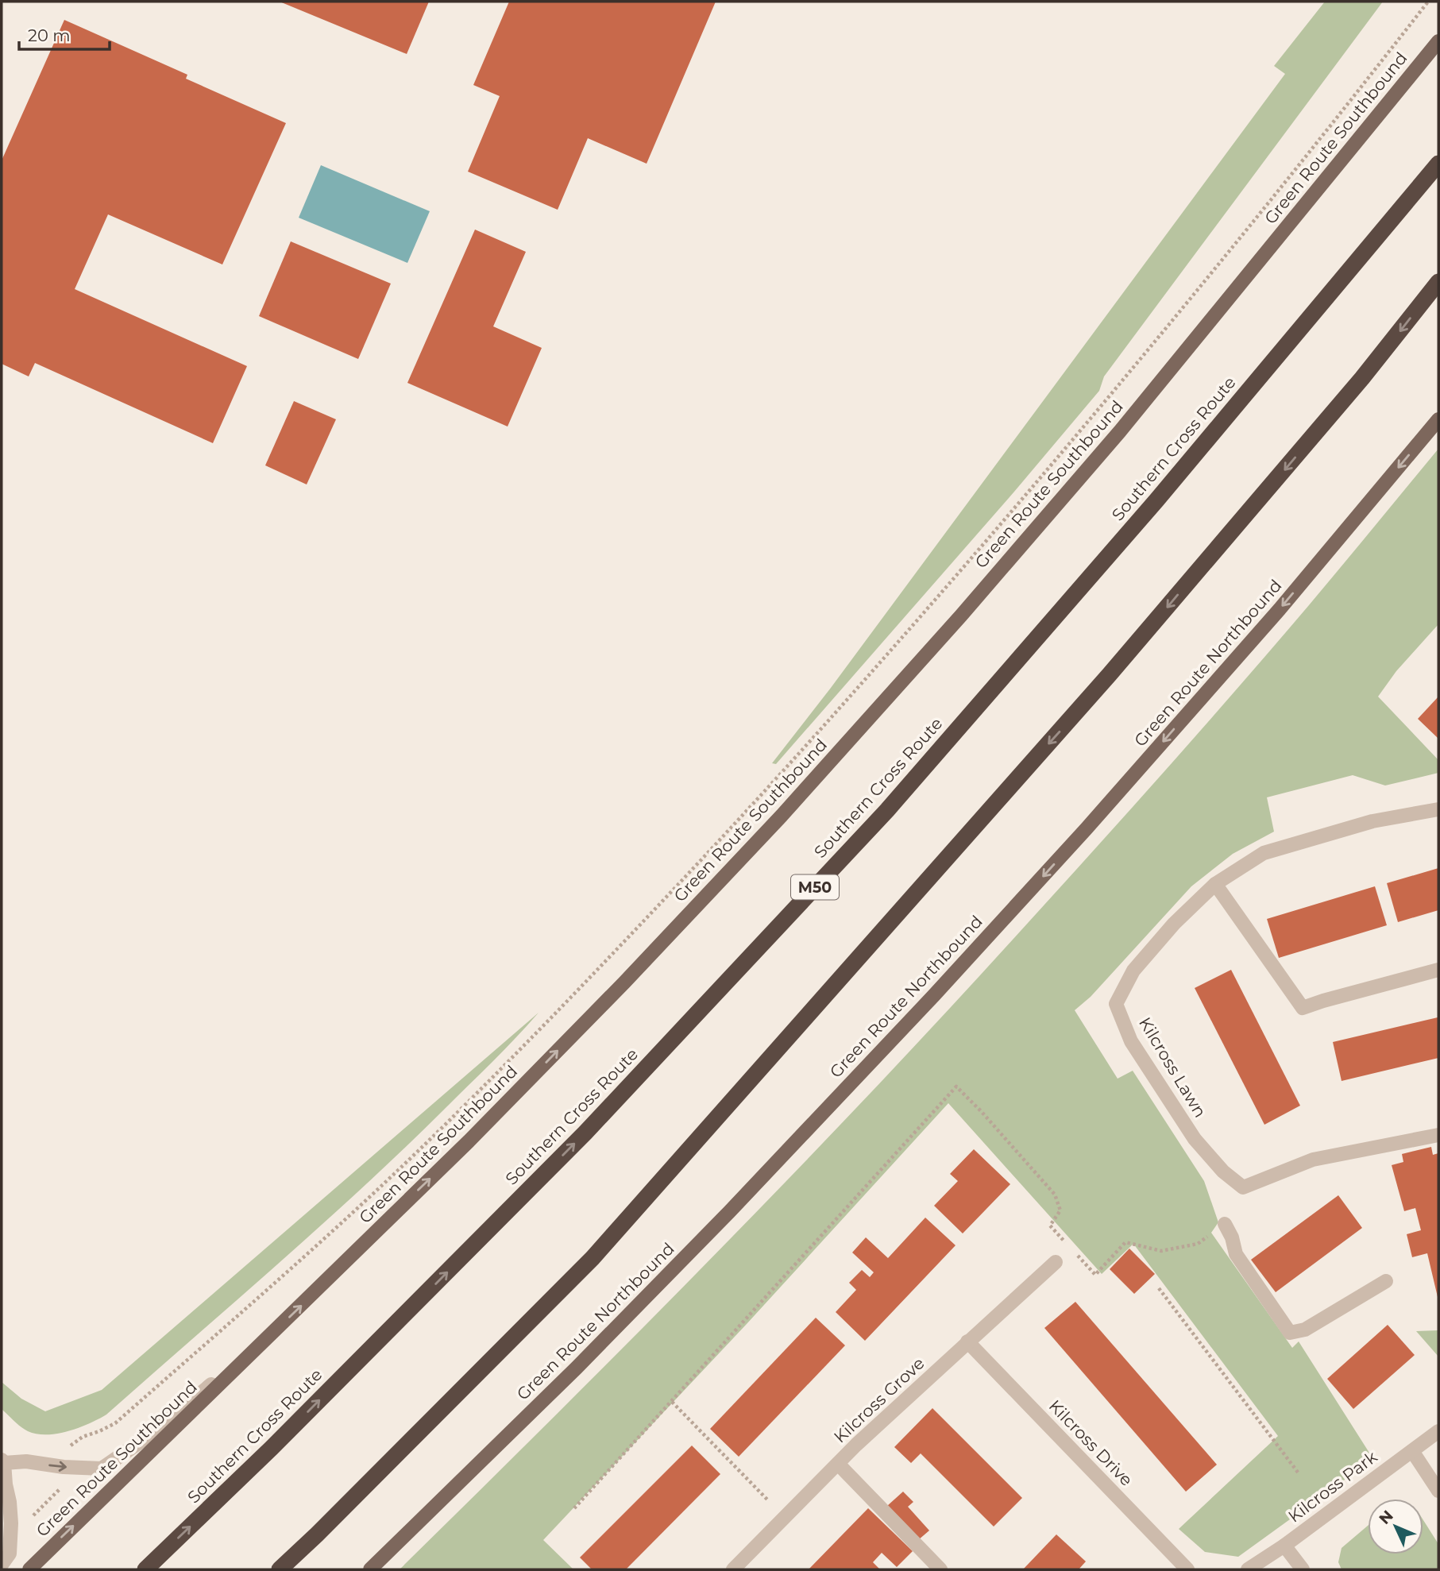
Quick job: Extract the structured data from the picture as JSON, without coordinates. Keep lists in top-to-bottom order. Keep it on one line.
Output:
{"streets":{"highway":["Southern Cross Route","M50"],"main road":["Green Route Southbound","Green Route Northbound"],"street":["Kilcross Lawn","Kilcross Grove","Kilcross Drive","Kilcross Park"]},"crossings":[["Kilcross Grove","Kilcross Drive"]],"one_way":["Green Route Southbound","Green Route Northbound"],"scale_bar":"20 m","north":"top left"}
